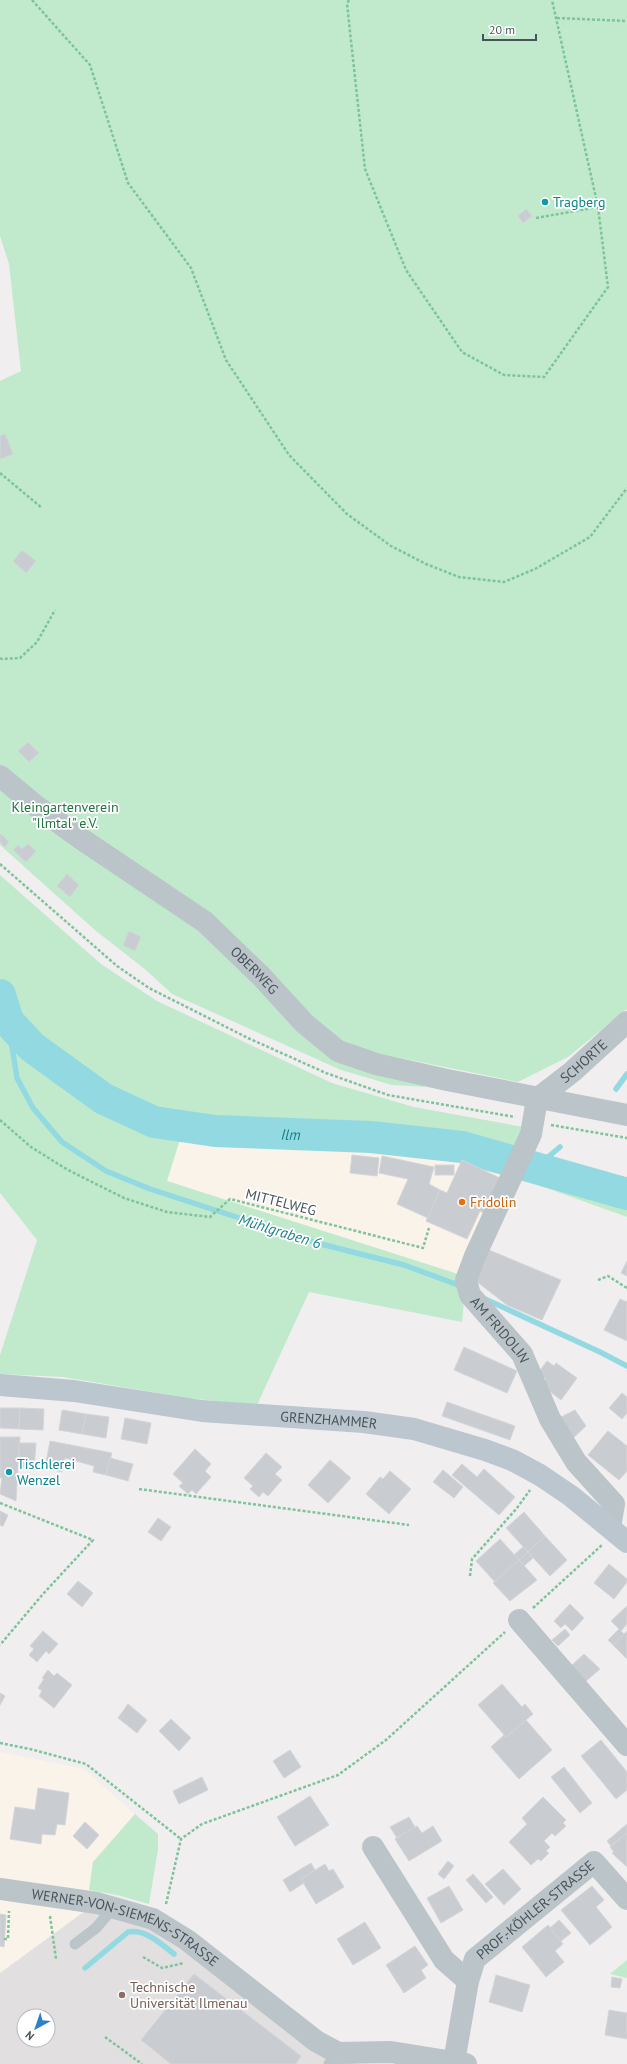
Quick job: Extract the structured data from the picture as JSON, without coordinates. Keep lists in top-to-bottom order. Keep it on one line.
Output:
{"streets":{"main road":["GRENZHAMMER"],"street":["OBERWEG","SCHORTE","AM FRIDOLIN","PROF.-KÖHLER-STRASSE","WERNER-VON-SIEMENS-STRASSE"],"path":["MITTELWEG"]},"crossings":[["OBERWEG","SCHORTE"],["OBERWEG","AM FRIDOLIN"],["SCHORTE","AM FRIDOLIN"],["AM FRIDOLIN","GRENZHAMMER"]],"water":["Ilm","Mühlgraben 6"],"parks":["Kleingartenverein \"Ilmtal\" e.V."],"places":["Tragberg","Fridolin","Tischlerei Wenzel","Technische Universität Ilmenau"],"scale_bar":"20 m","north":"bottom left"}
